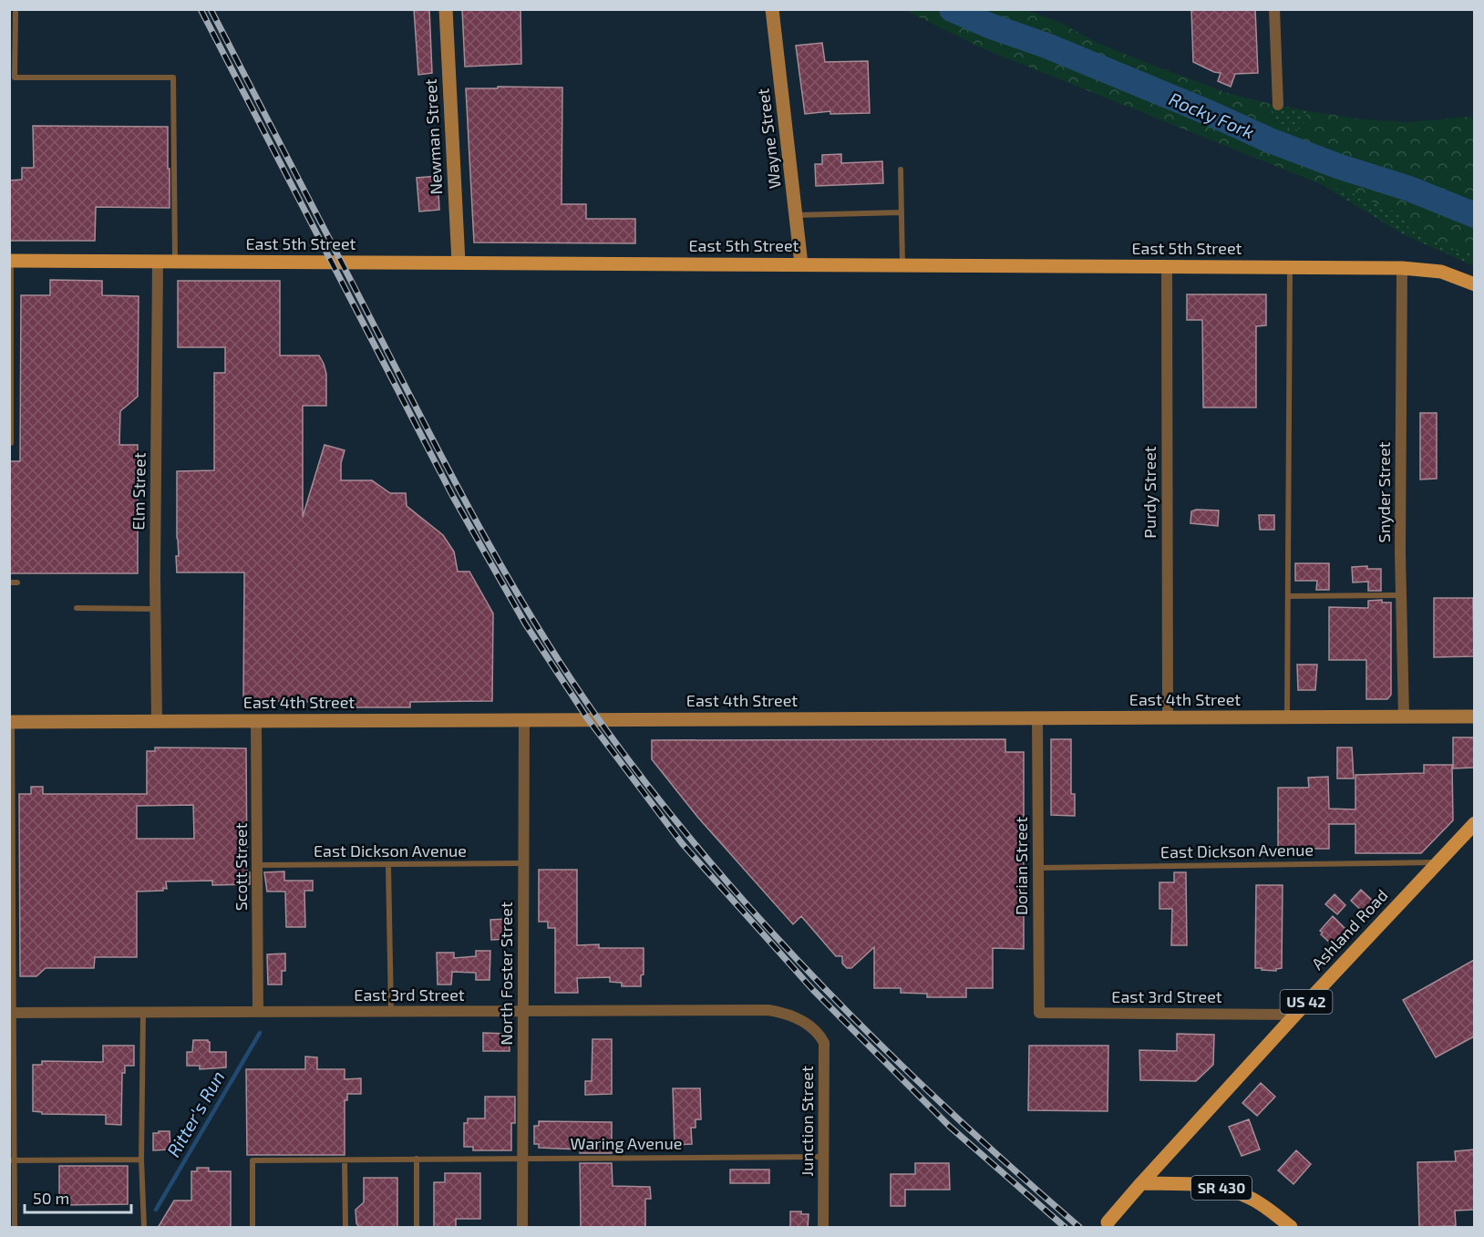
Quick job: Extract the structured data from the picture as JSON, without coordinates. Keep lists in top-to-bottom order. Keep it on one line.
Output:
{"streets":{"main road":["Newman Street","Wayne Street","East 5th Street","East 4th Street","Ashland Road","US 42","SR 430"],"street":["Elm Street","Purdy Street","Snyder Street","Dorian Street","Scott Street","North Foster Street","East 3rd Street","Junction Street"],"lane":["East Dickson Avenue","Waring Avenue"]},"crossings":[["Newman Street","East 5th Street"],["Wayne Street","East 5th Street"],["East 5th Street","Elm Street"],["East 5th Street","Purdy Street"],["East 5th Street","Snyder Street"],["Elm Street","East 4th Street"],["Purdy Street","East 4th Street"],["Snyder Street","East 4th Street"],["East 4th Street","Dorian Street"],["East 4th Street","Scott Street"],["East 4th Street","North Foster Street"],["East Dickson Avenue","Dorian Street"],["East Dickson Avenue","Scott Street"],["East Dickson Avenue","Ashland Road"],["East Dickson Avenue","North Foster Street"],["Dorian Street","East 3rd Street"],["Scott Street","East 3rd Street"],["Ashland Road","East 3rd Street"],["Ashland Road","US 42"],["Ashland Road","SR 430"],["North Foster Street","East 3rd Street"],["North Foster Street","Waring Avenue"],["East 3rd Street","Junction Street"],["US 42","SR 430"],["Junction Street","Waring Avenue"]],"water":["Rocky Fork","Ritter's Run"],"scale_bar":"50 m"}
